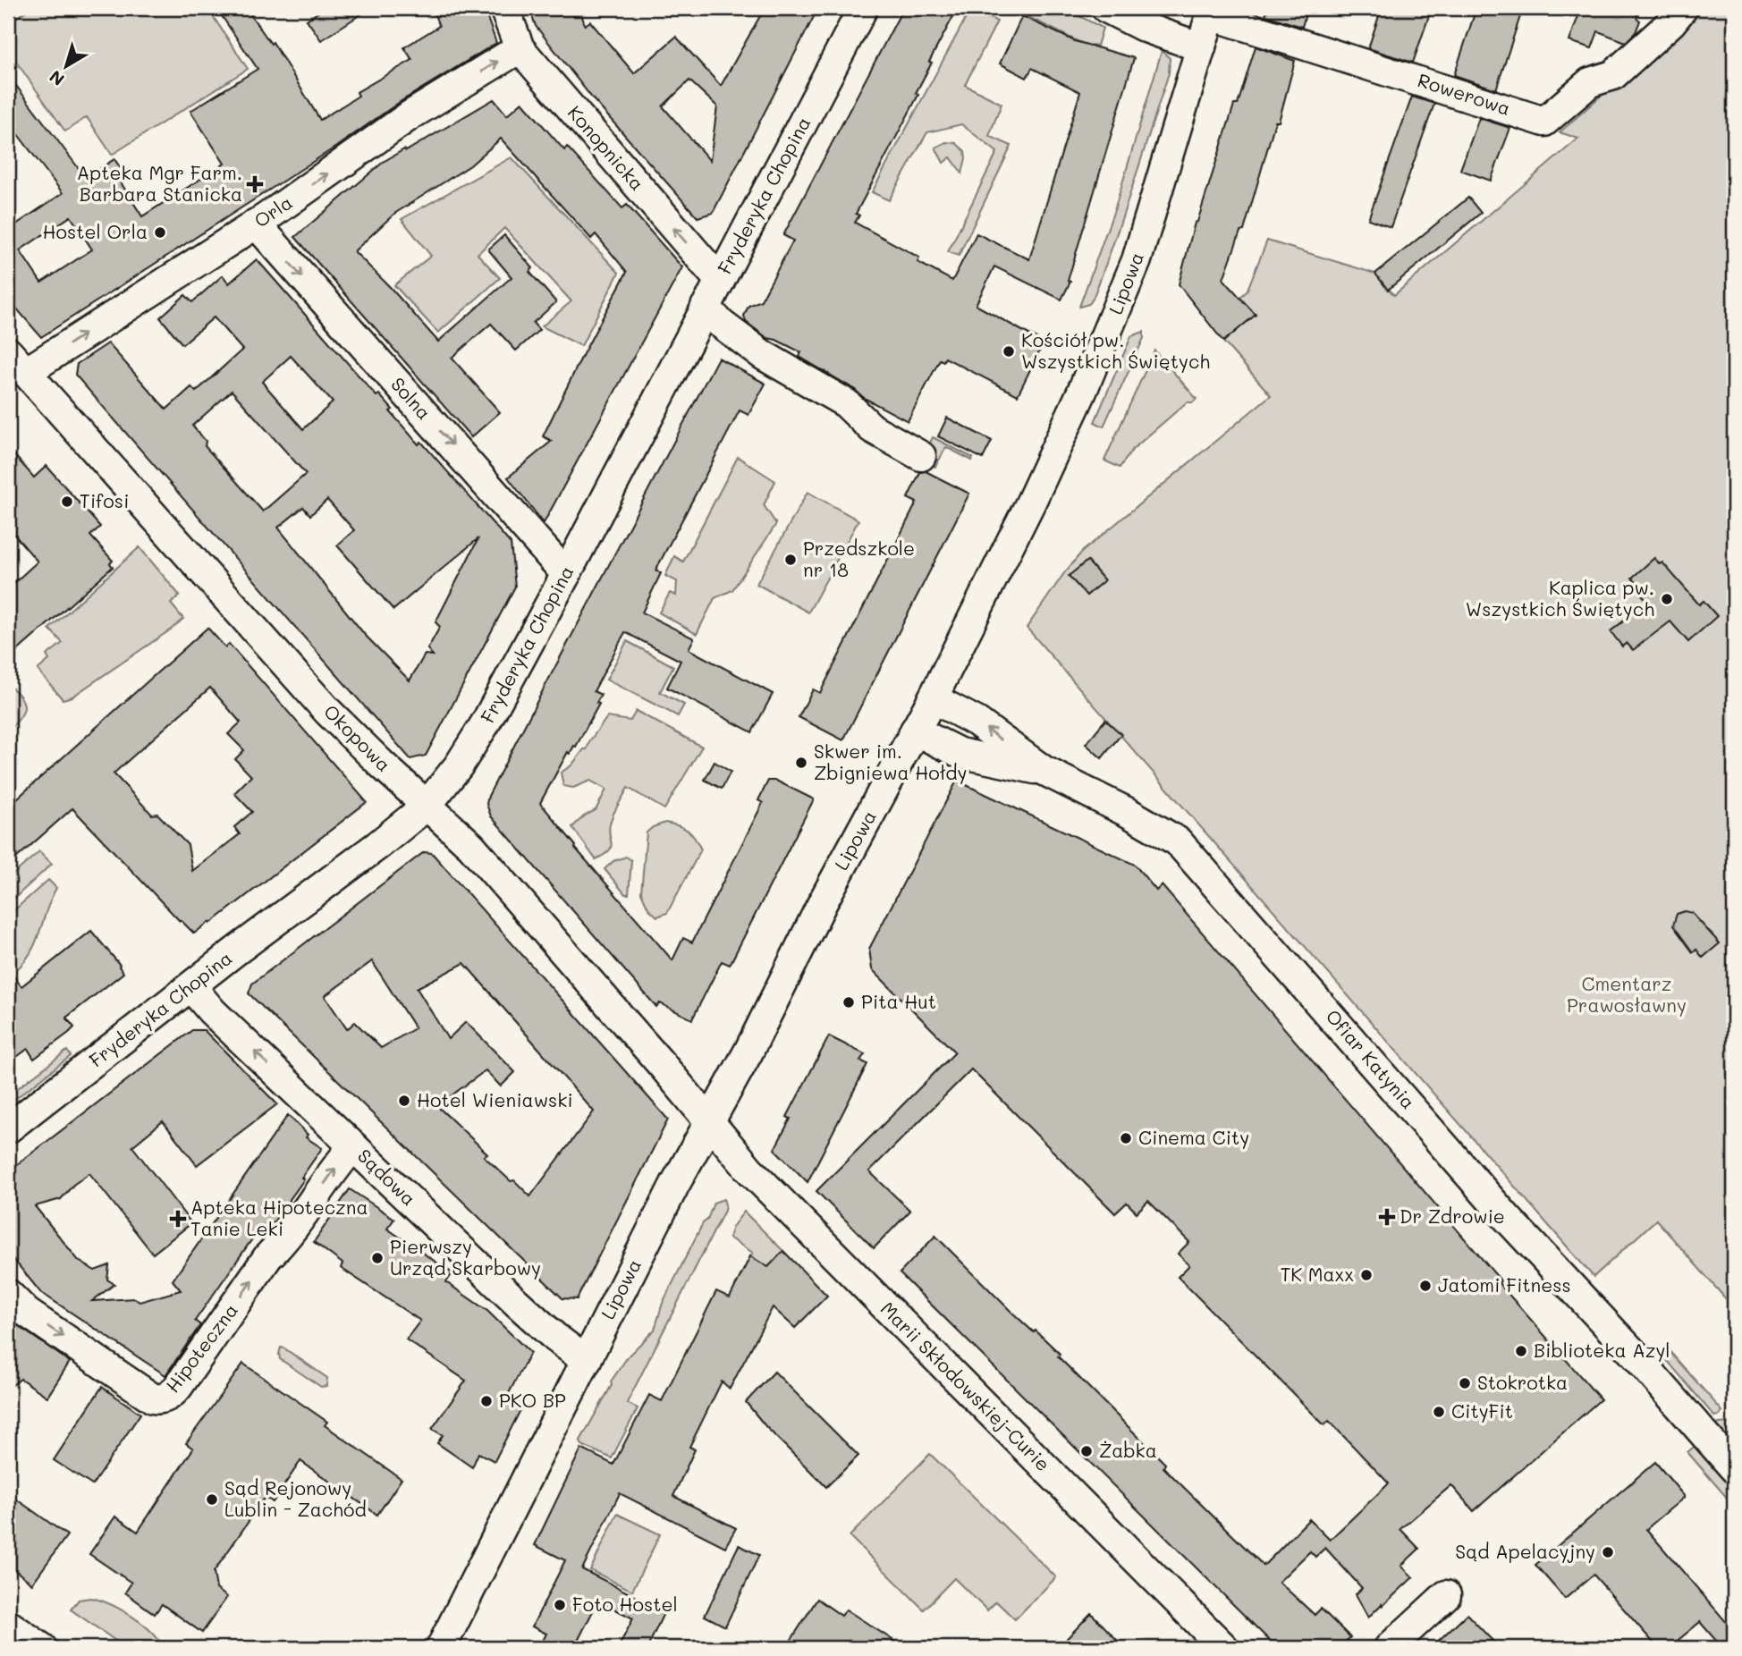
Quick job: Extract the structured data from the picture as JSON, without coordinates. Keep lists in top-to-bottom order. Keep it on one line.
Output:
{"streets":{"street":["Rowerowa","Konopnicka","Fryderyka Chopina","Orla","Lipowa","Solna","Okopowa","Ofiar Katynia","Sądowa","Hipoteczna","Marii Skłodowskiej-Curie"]},"crossings":[["Rowerowa","Lipowa"],["Konopnicka","Fryderyka Chopina"],["Konopnicka","Orla"],["Fryderyka Chopina","Solna"],["Fryderyka Chopina","Okopowa"],["Fryderyka Chopina","Sądowa"],["Orla","Solna"],["Orla","Okopowa"],["Lipowa","Okopowa"],["Lipowa","Ofiar Katynia"],["Lipowa","Sądowa"],["Lipowa","Marii Skłodowskiej-Curie"],["Okopowa","Marii Skłodowskiej-Curie"],["Sądowa","Hipoteczna"]],"one_way":["Konopnicka","Orla","Solna","Sądowa"],"parks":["Cmentarz Prawosławny"],"places":{"health":["Apteka Mgr Farm. Barbara Stanicka","Dr Zdrowie","Apteka Hipoteczna Tanie Leki"],"other":["Hostel Orla","Kościół pw. Wszystkich Świętych","Tifosi","Przedszkole nr 18","Kaplica pw. Wszystkich Świętych","Skwer im. Zbigniewa Hołdy","Pita Hut","Hotel Wieniawski","Cinema City","Pierwszy Urząd Skarbowy","TK Maxx","Jatomi Fitness","Biblioteka Azyl","Stokrotka","PKO BP","CityFit","Żabka","Sąd Rejonowy Lublin - Zachód","Sąd Apelacyjny","Foto Hostel"]},"north":"bottom left"}
